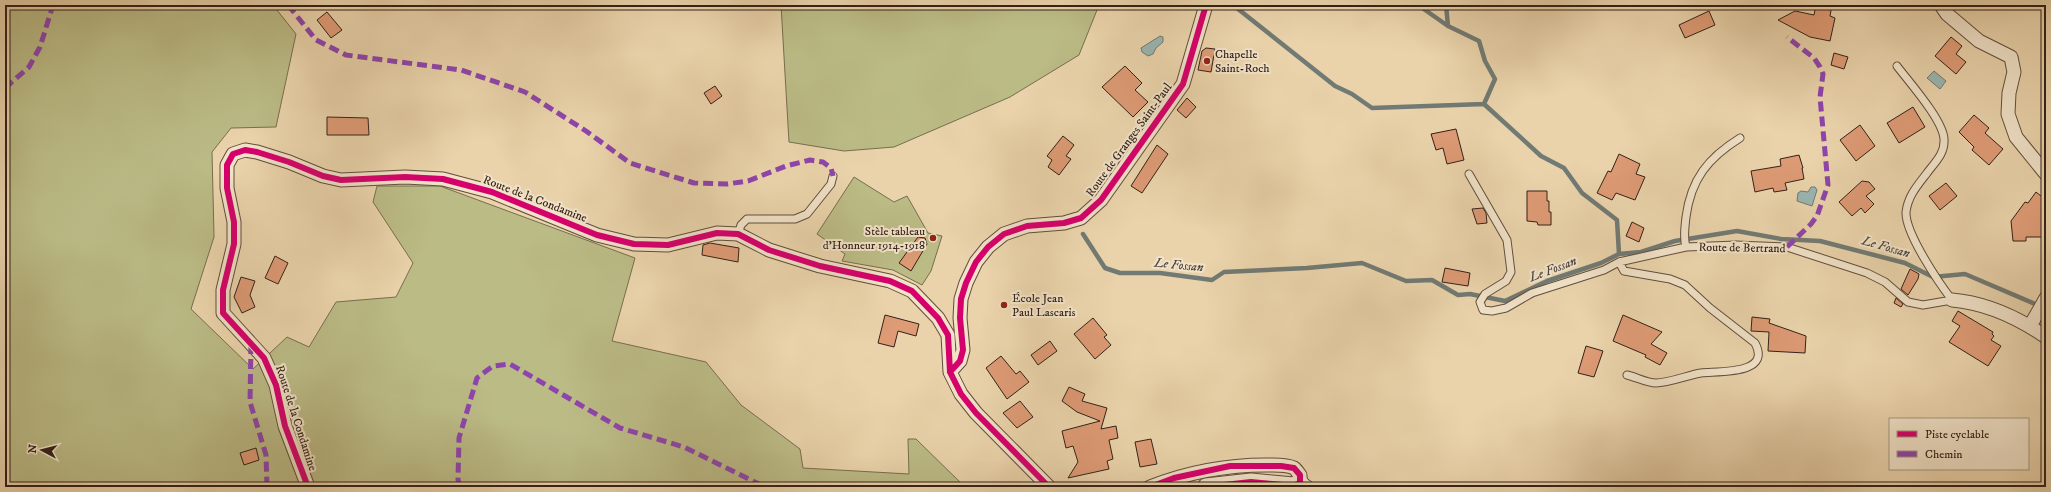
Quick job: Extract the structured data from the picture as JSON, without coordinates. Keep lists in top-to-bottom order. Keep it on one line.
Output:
{"streets":{"street":["Route de Granges Saint-Paul","Route de la Condamine","Route de Bertrand"]},"water":["Le Fossan"],"places":["Chapelle Saint-Roch","Stèle tableau d'Honneur 1914-1918","École Jean Paul Lascaris"],"legend":["Piste cyclable","Chemin"],"north":"left"}
